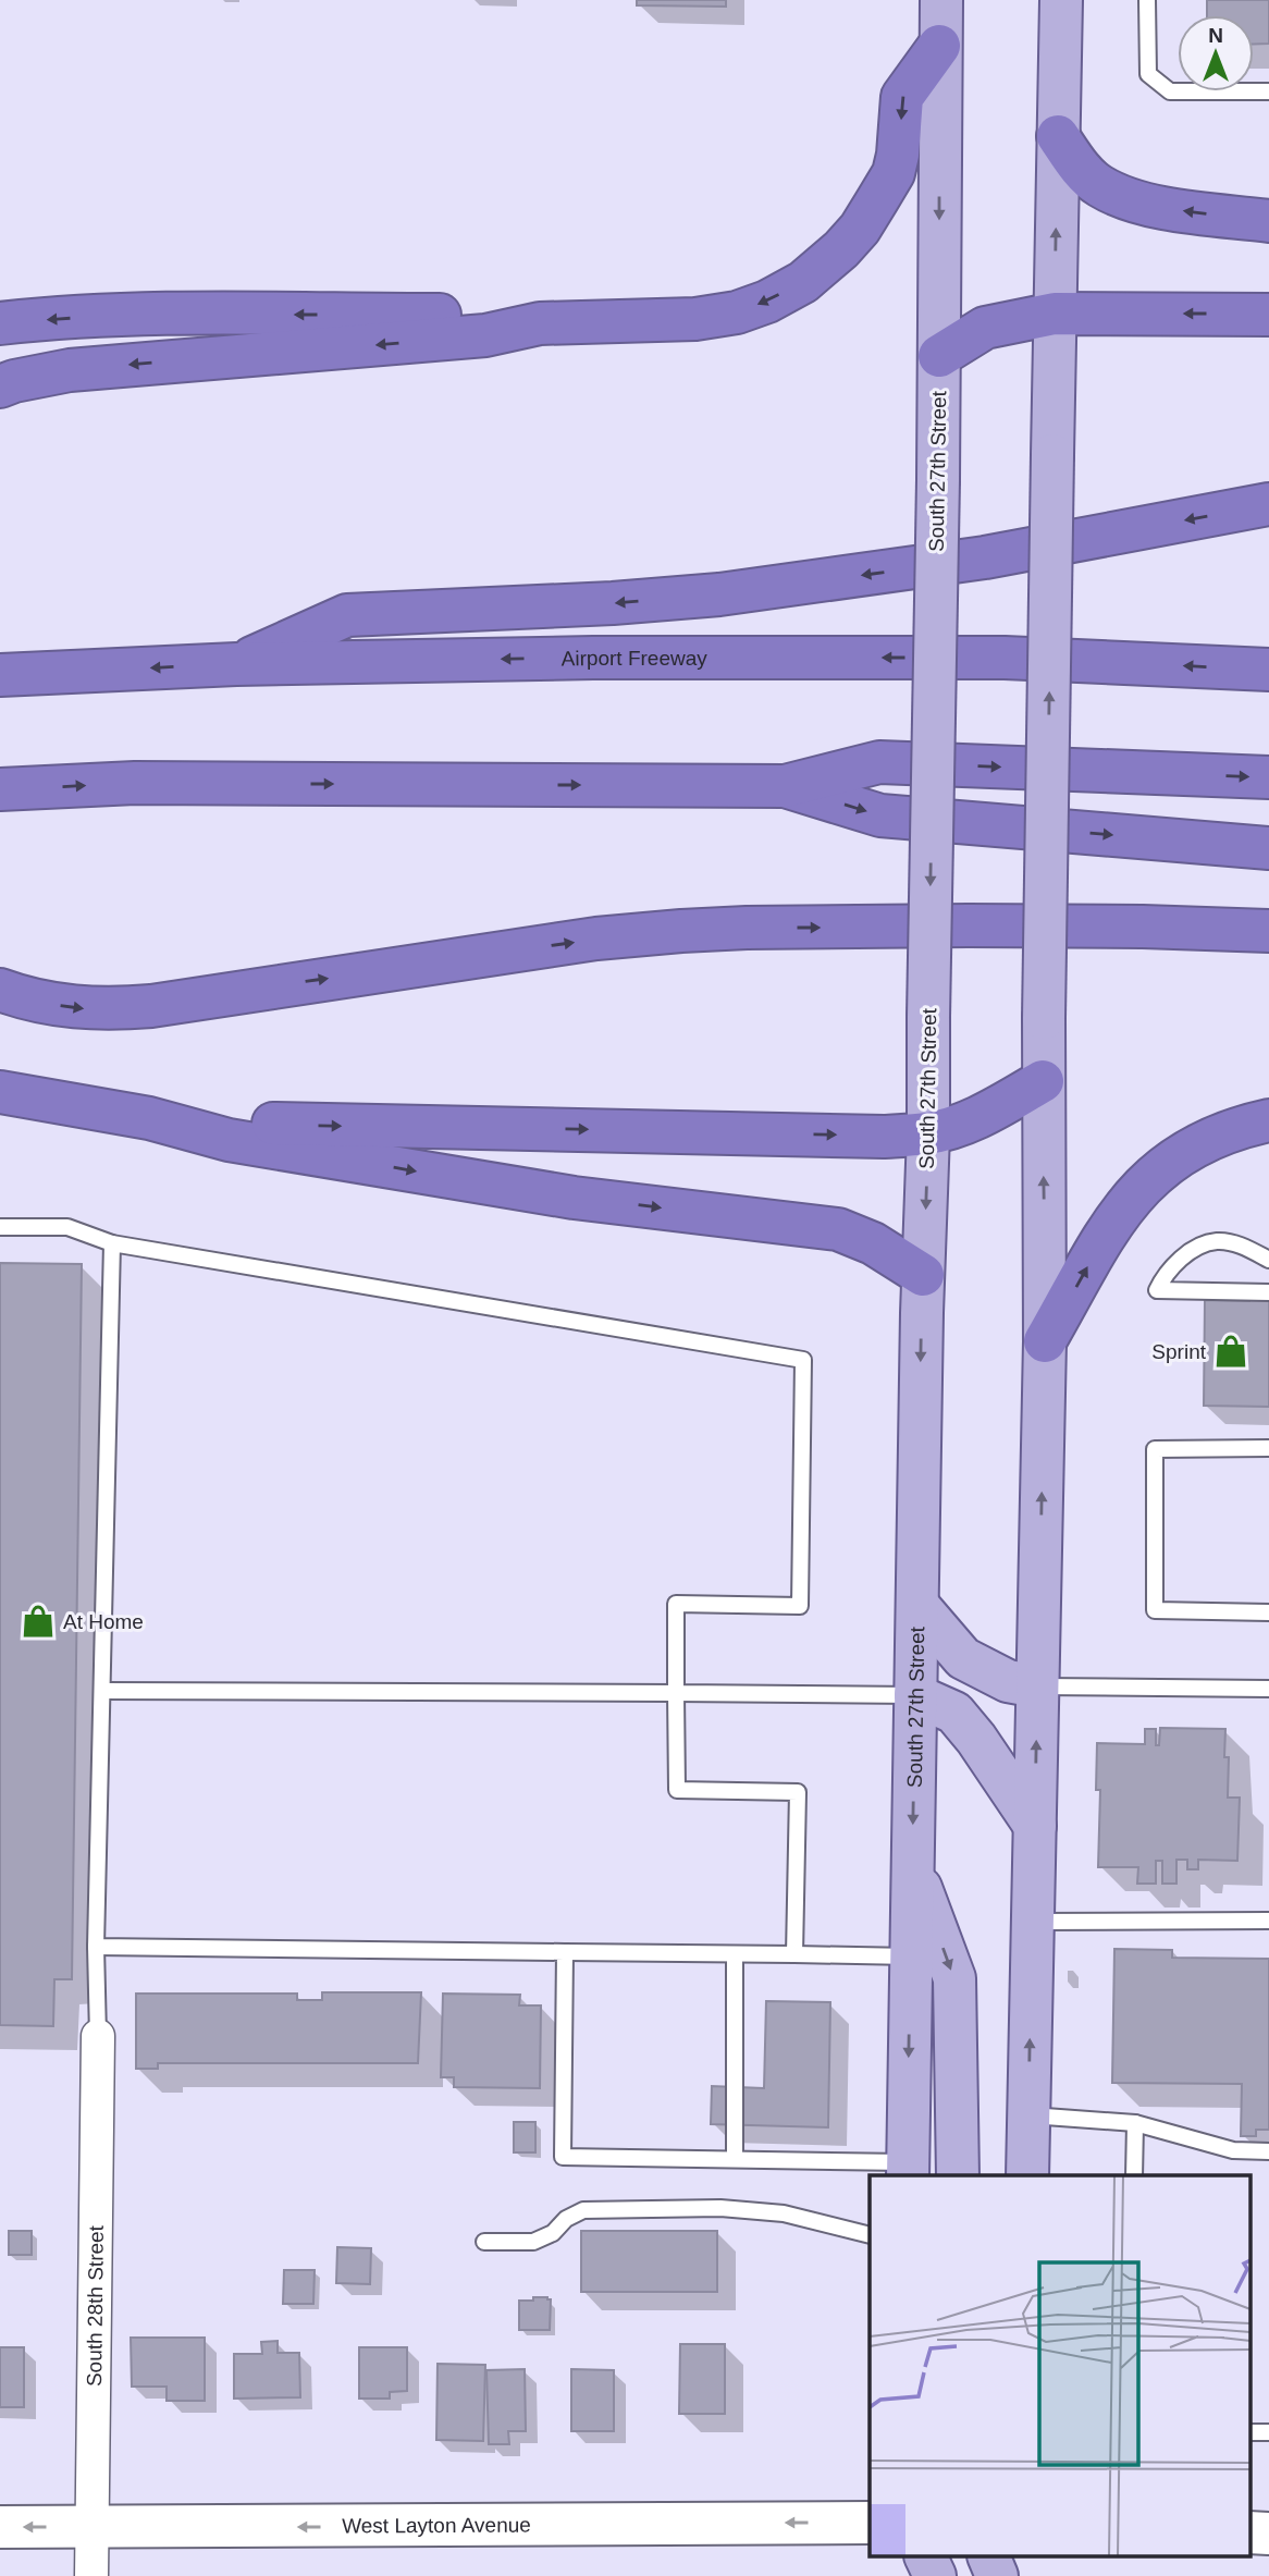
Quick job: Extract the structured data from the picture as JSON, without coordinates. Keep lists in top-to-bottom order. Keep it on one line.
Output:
{"streets":{"highway":["Airport Freeway"],"main road":["South 27th Street","West Layton Avenue"],"street":["South 28th Street"]},"crossings":[["South 28th Street","West Layton Avenue"]],"one_way":["West Layton Avenue"],"places":{"shop":["Sprint","At Home"]},"north":"top"}
